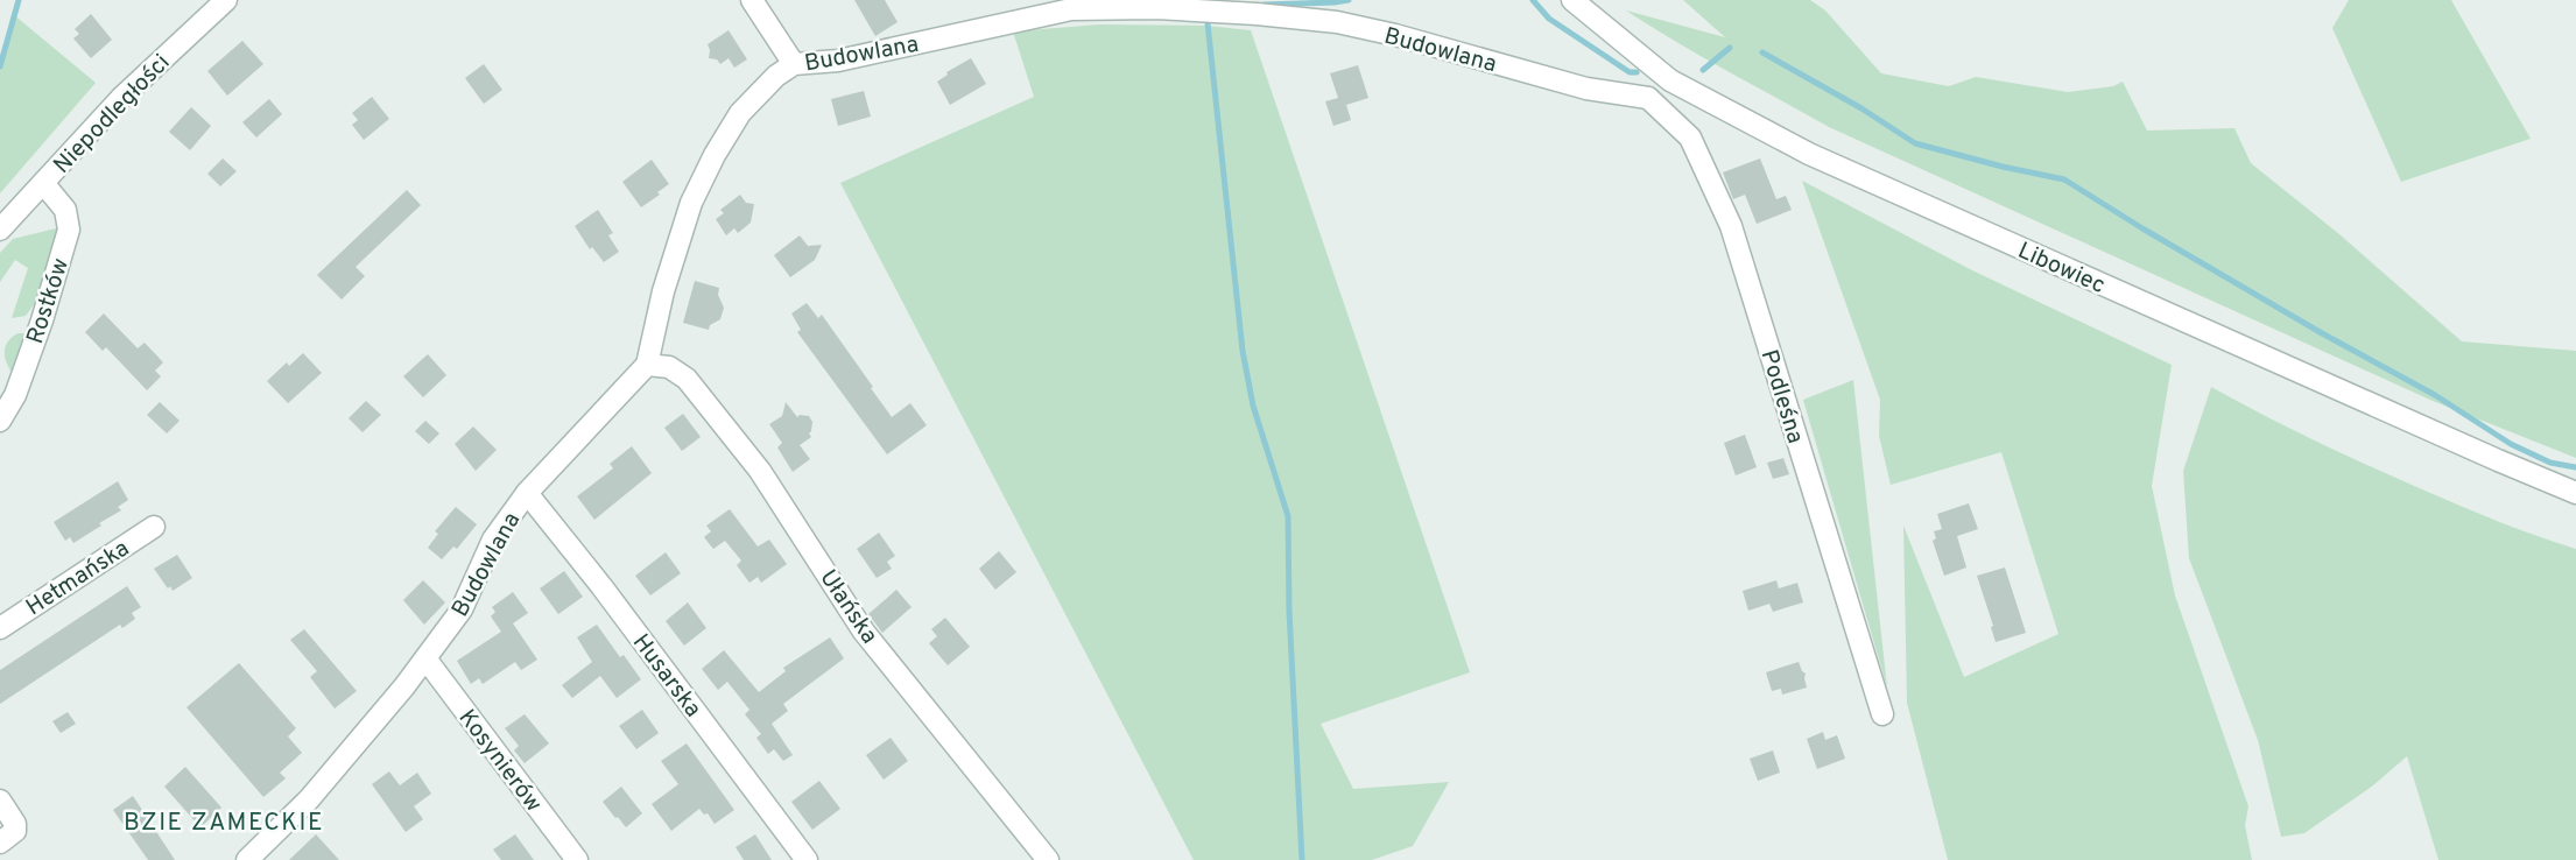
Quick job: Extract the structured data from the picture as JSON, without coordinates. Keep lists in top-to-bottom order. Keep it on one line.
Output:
{"streets":{"street":["Budowlana","Niepodległości","Libowiec","Rostków","Podleśna","Hetmańska","Ułańska","Husarska","Kosynierów"]},"crossings":[["Budowlana","Podleśna"],["Budowlana","Ułańska"],["Budowlana","Husarska"],["Budowlana","Kosynierów"],["Niepodległości","Rostków"]],"districts":["BZIE ZAMECKIE"]}
